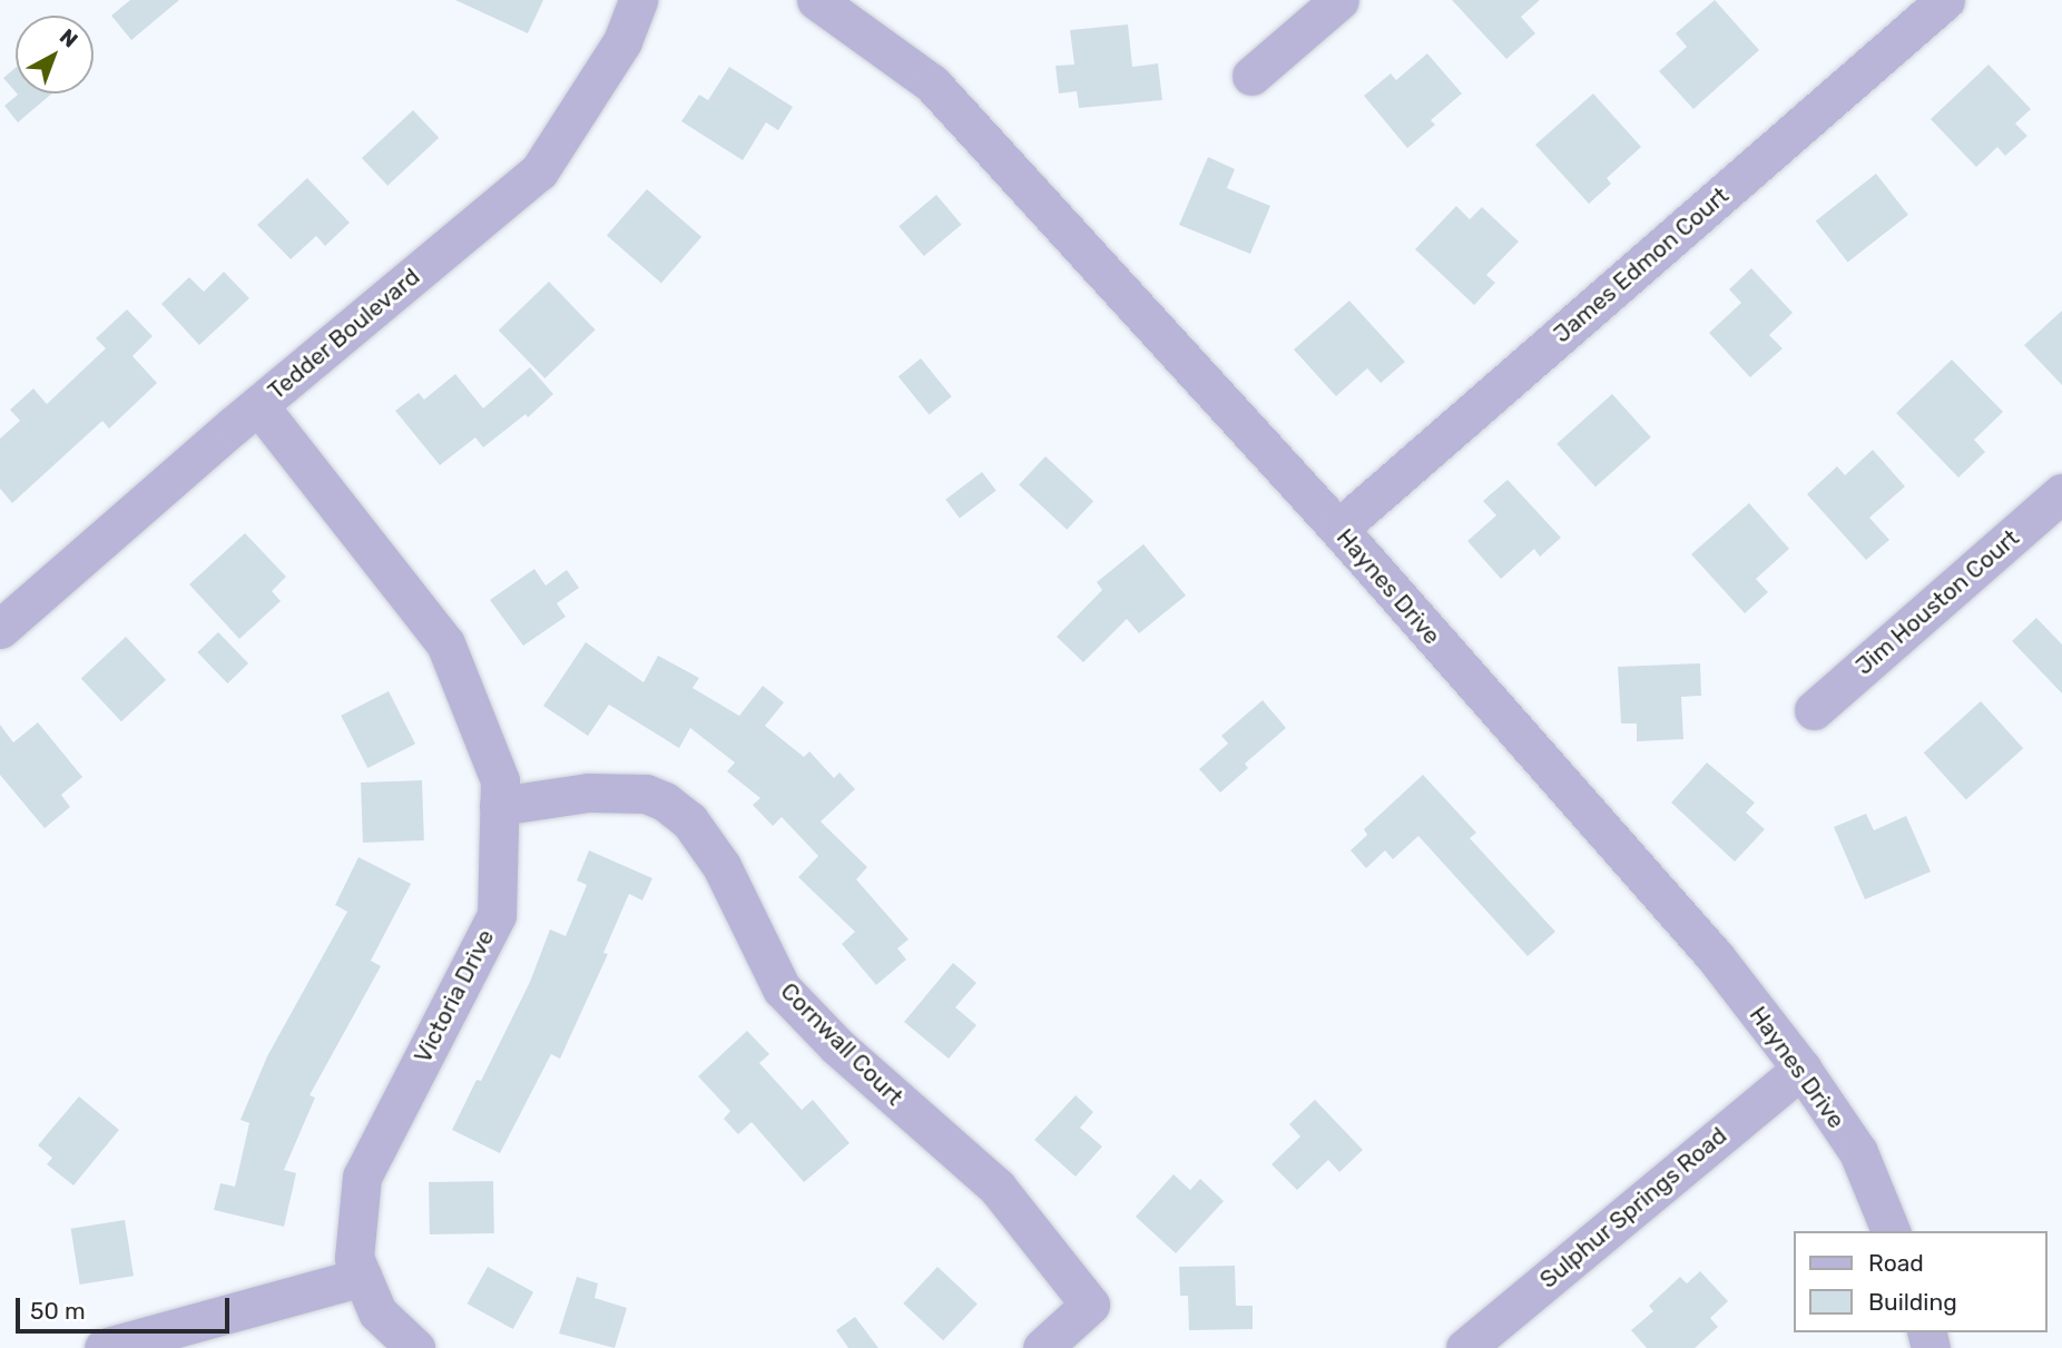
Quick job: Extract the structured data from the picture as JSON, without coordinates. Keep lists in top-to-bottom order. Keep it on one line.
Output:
{"streets":{"street":["James Edmon Court","Tedder Boulevard","Haynes Drive","Jim Houston Court","Victoria Drive","Cornwall Court","Sulphur Springs Road"]},"crossings":[["James Edmon Court","Haynes Drive"],["Tedder Boulevard","Victoria Drive"],["Haynes Drive","Sulphur Springs Road"],["Victoria Drive","Cornwall Court"]],"legend":["Road","Building"],"scale_bar":"50 m","north":"top right"}
